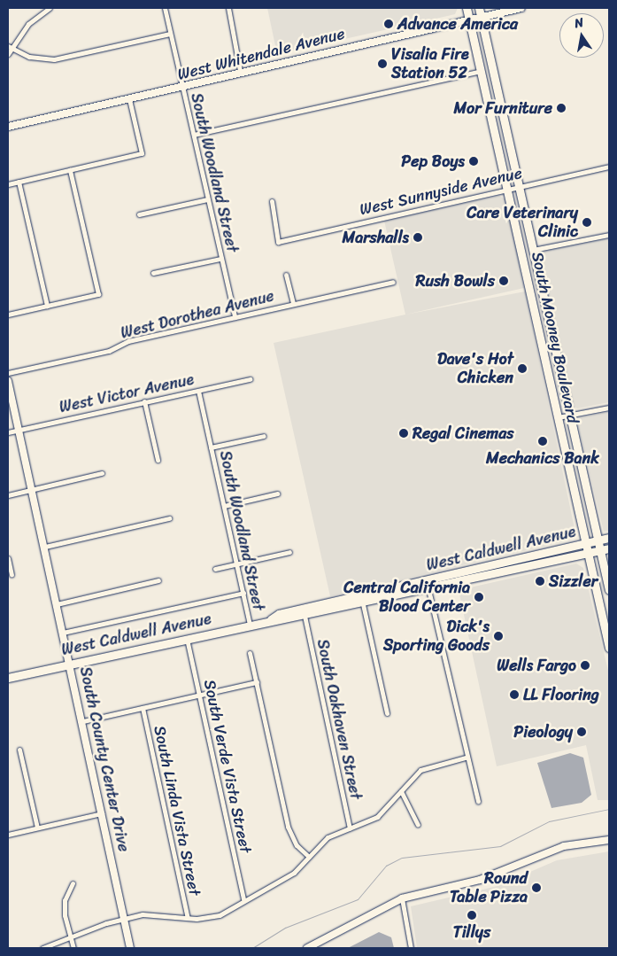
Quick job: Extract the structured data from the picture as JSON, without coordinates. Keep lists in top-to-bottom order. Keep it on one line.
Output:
{"streets":{"main road":["South Mooney Boulevard","West Caldwell Avenue"],"street":["West Whitendale Avenue","South Woodland Street","West Sunnyside Avenue","West Dorothea Avenue","West Victor Avenue","South Oakhaven Street","South County Center Drive","South Verde Vista Street","South Linda Vista Street"]},"crossings":[["West Whitendale Avenue","South Woodland Street"],["West Whitendale Avenue","South Mooney Boulevard"],["South Woodland Street","West Dorothea Avenue"],["South Woodland Street","West Victor Avenue"],["South Woodland Street","West Caldwell Avenue"],["West Sunnyside Avenue","South Mooney Boulevard"],["South Mooney Boulevard","West Caldwell Avenue"],["West Victor Avenue","South County Center Drive"],["West Caldwell Avenue","South Oakhaven Street"],["West Caldwell Avenue","South County Center Drive"],["West Caldwell Avenue","South Verde Vista Street"]],"places":["Advance America","Visalia Fire Station 52","Mor Furniture","Pep Boys","Care Veterinary Clinic","Marshalls","Rush Bowls","Dave's Hot Chicken","Regal Cinemas","Mechanics Bank","Sizzler","Central California Blood Center","Dick's Sporting Goods","Wells Fargo","LL Flooring","Pieology","Round Table Pizza","Tillys"],"north":"top"}
